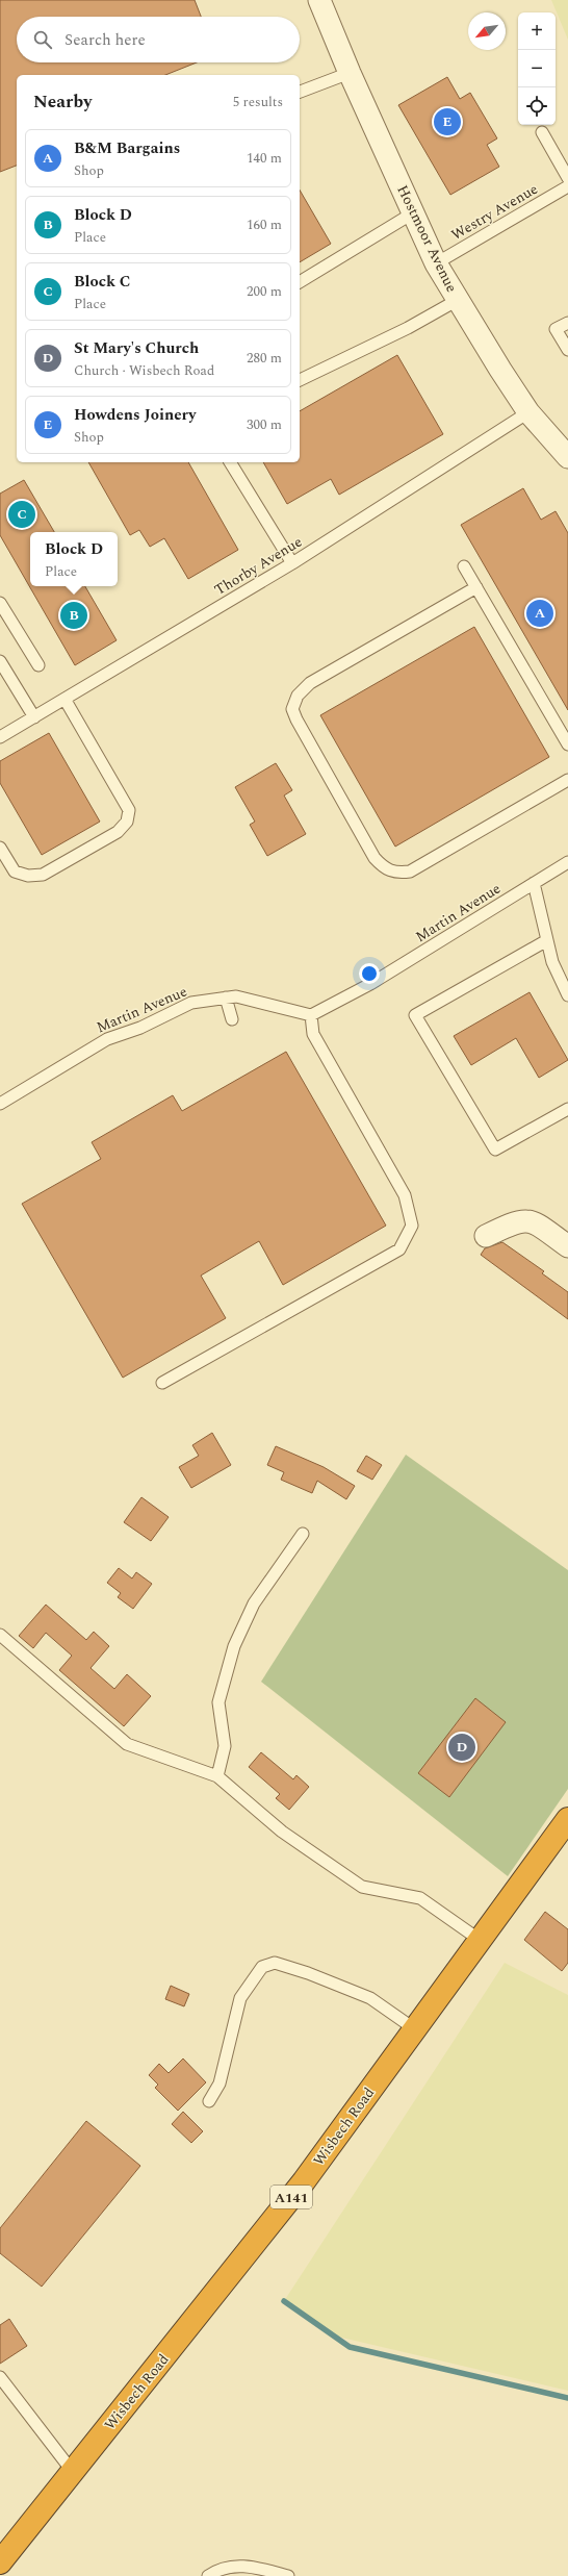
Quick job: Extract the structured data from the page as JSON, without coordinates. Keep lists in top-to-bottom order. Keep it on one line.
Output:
{"streets":{"highway":["Wisbech Road","A141"],"street":["Hostmoor Avenue"],"lane":["Westry Avenue","Thorby Avenue","Martin Avenue"]},"crossings":[["Westry Avenue","Hostmoor Avenue"],["Hostmoor Avenue","Thorby Avenue"]],"north":"bottom left","page":{"map_buttons":["+","−"],"search":"Search here","heading":["Nearby","5 results"],"pins":["E","C","A","B","D"],"list":[{"mark":"A","name":"B&M Bargains","note":"Shop","value":"140 m"},{"mark":"B","name":"Block D","note":"Place","value":"160 m"},{"mark":"C","name":"Block C","note":"Place","value":"200 m"},{"mark":"D","name":"St Mary's Church","note":"Church · Wisbech Road","value":"280 m"},{"mark":"E","name":"Howdens Joinery","note":"Shop","value":"300 m"}],"popup":["Block D","Place"]}}
